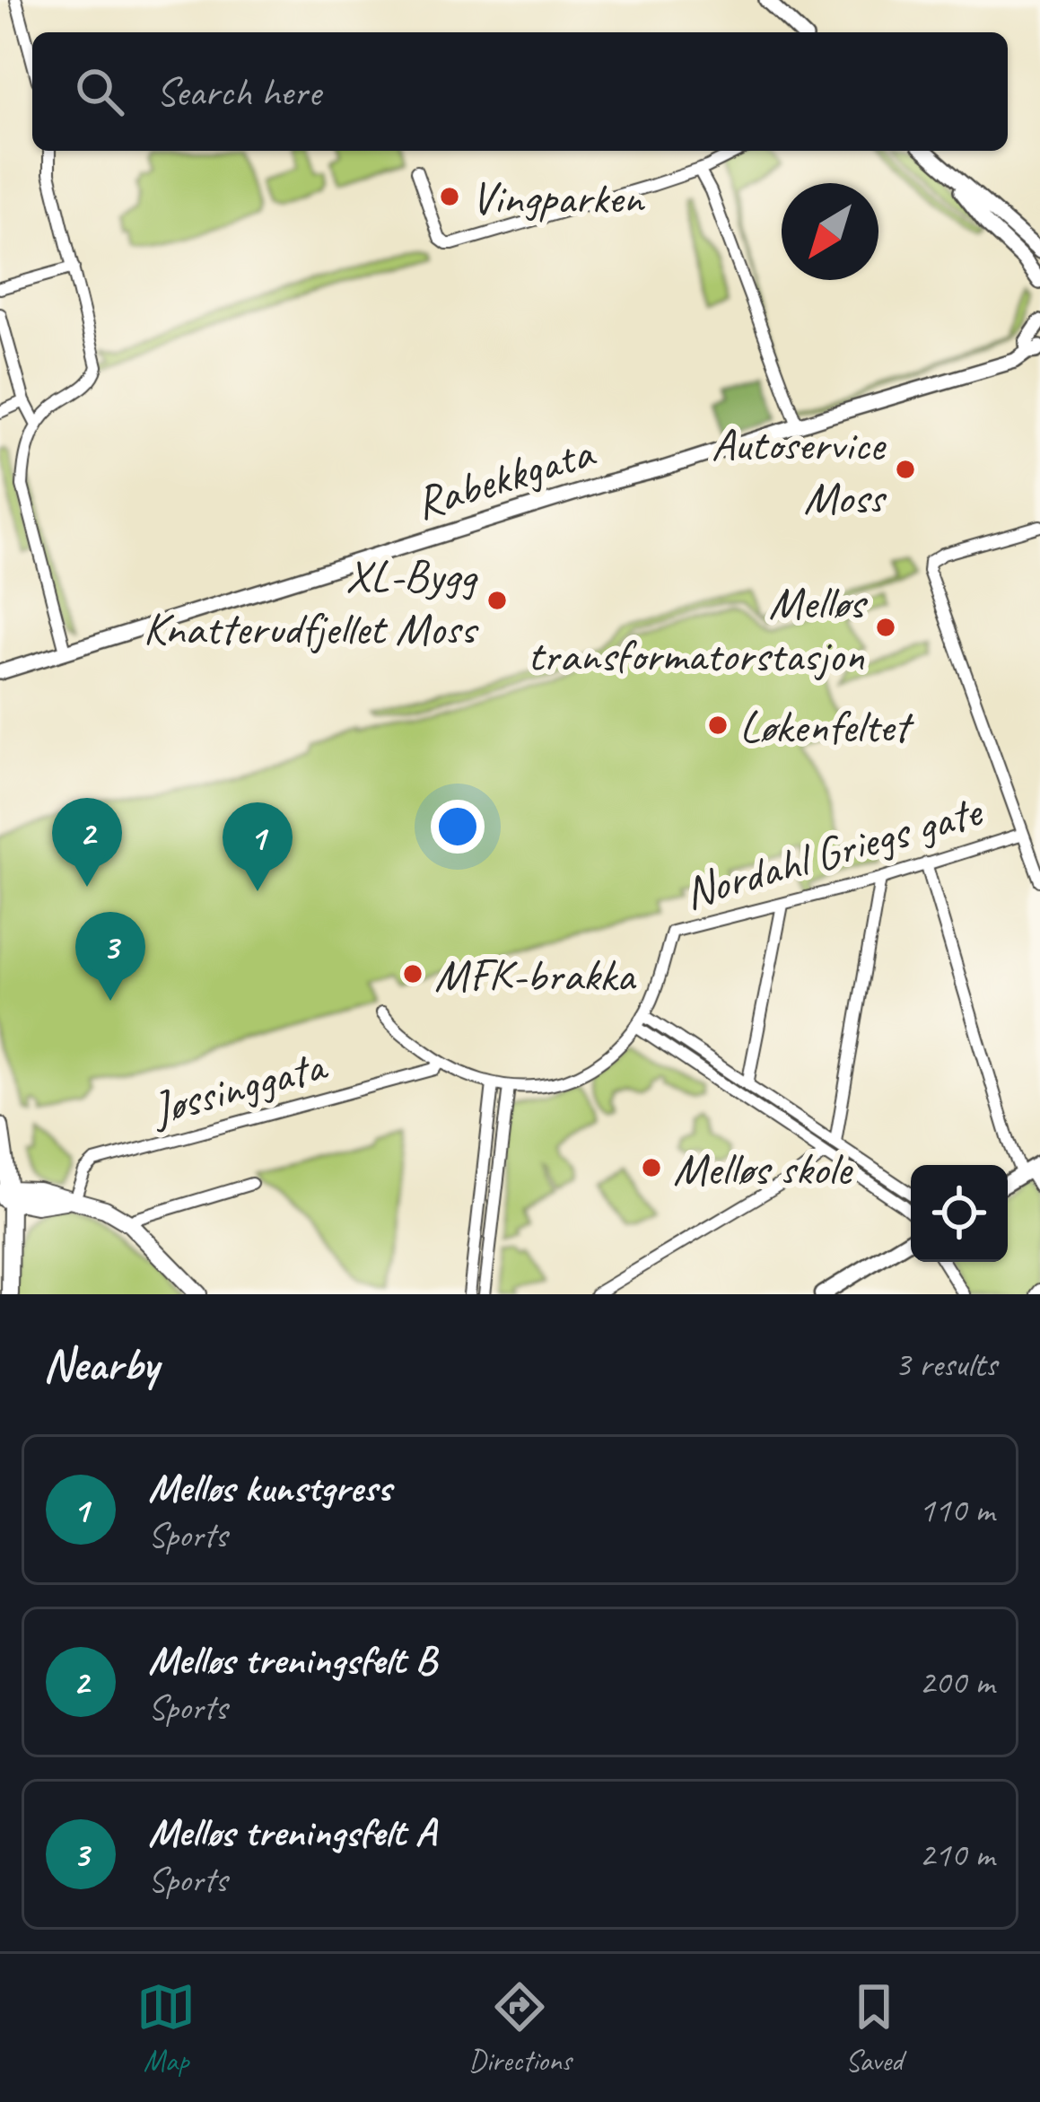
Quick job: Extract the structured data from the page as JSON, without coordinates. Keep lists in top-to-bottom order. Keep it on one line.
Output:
{"streets":{"street":["Rabekkgata","Nordahl Griegs gate","Jøssinggata"]},"crossings":[["Nordahl Griegs gate","Jøssinggata"]],"places":["Vingparken","Autoservice Moss","XL-Bygg Knatterudfjellet Moss","Melløs transformatorstasjon","Løkenfeltet","MFK-brakka","Melløs skole"],"north":"bottom left","page":{"search":"Search here","pins":["2","1","3"],"heading":["Nearby","3 results"],"list":[{"mark":"1","name":"Melløs kunstgress","note":"Sports","value":"110 m"},{"mark":"2","name":"Melløs treningsfelt B","note":"Sports","value":"200 m"},{"mark":"3","name":"Melløs treningsfelt A","note":"Sports","value":"210 m"}],"nav":["Map","Directions","Saved"]}}
